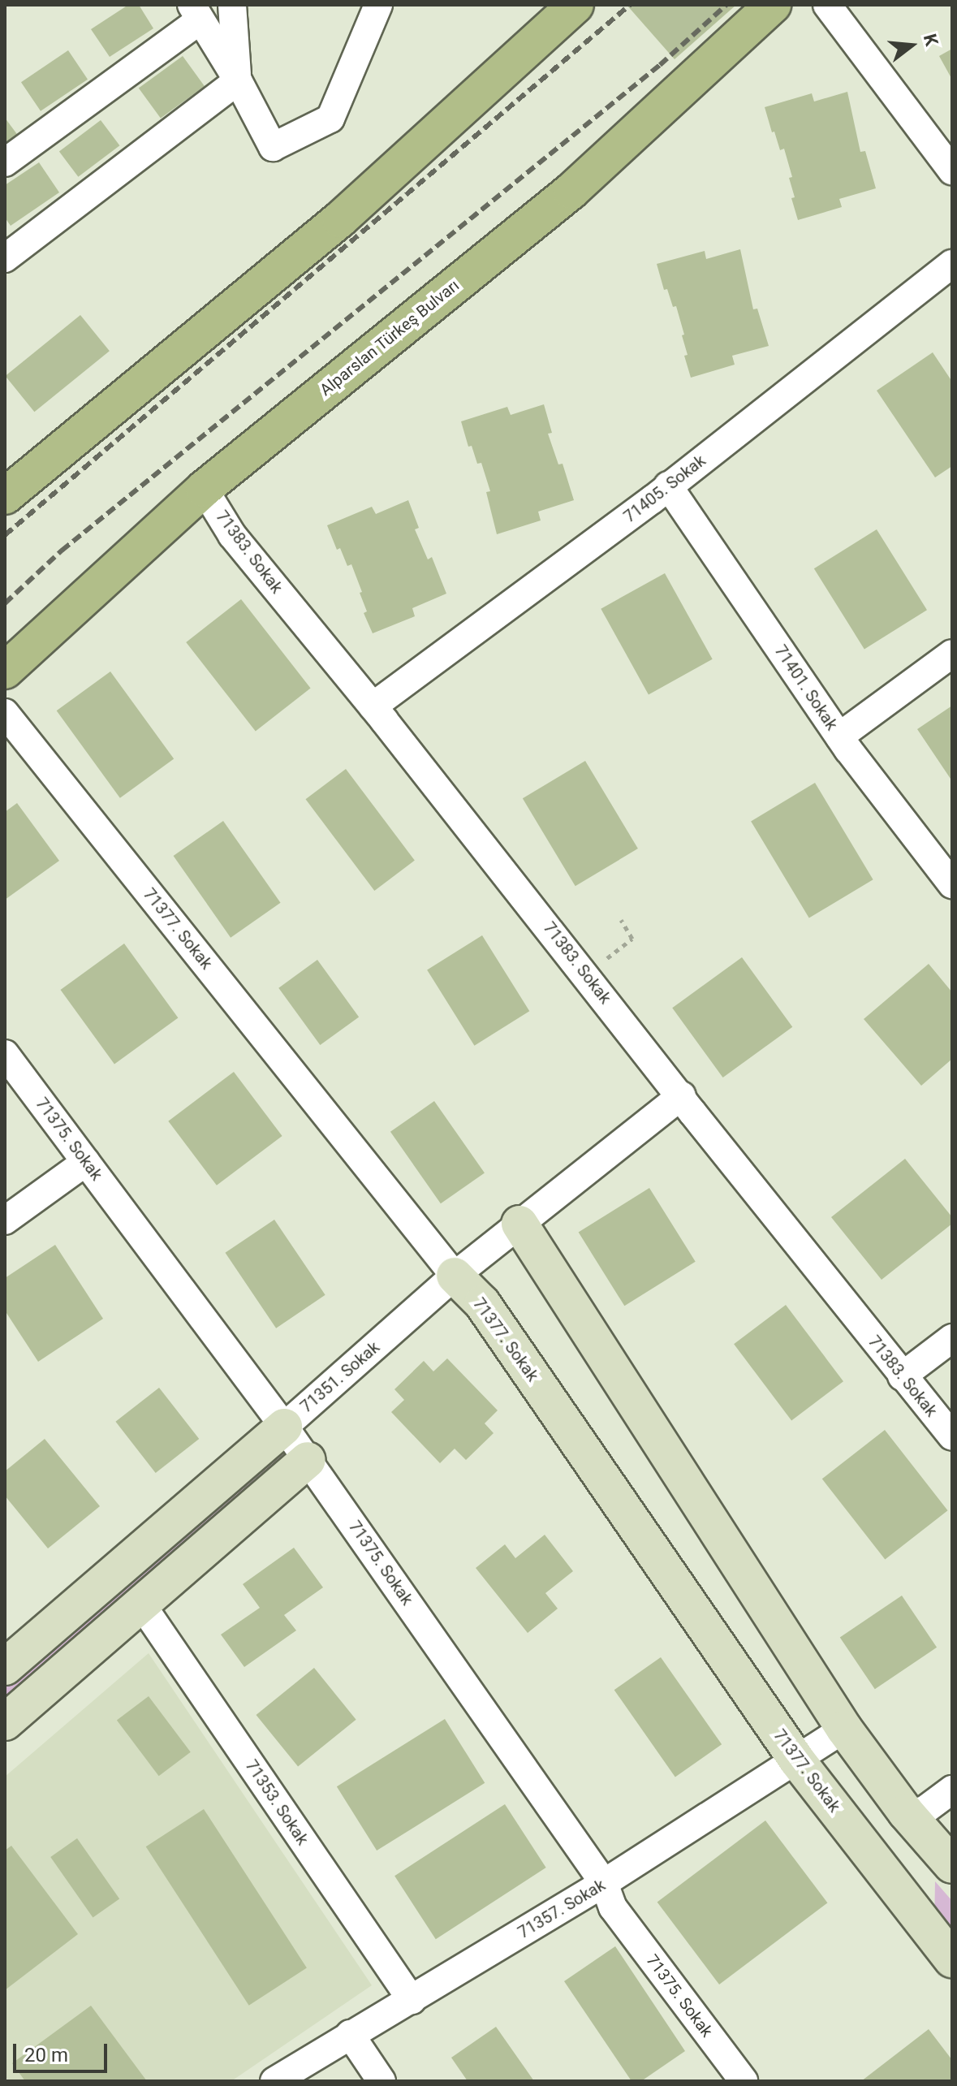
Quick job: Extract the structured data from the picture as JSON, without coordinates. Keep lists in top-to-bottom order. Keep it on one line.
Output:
{"streets":{"main road":["Alparslan Türkeş Bulvarı"],"street":["71405. Sokak","71383. Sokak","71401. Sokak","71377. Sokak","71375. Sokak","71351. Sokak","71353. Sokak","71357. Sokak"]},"crossings":[["Alparslan Türkeş Bulvarı","71383. Sokak"],["71405. Sokak","71383. Sokak"],["71405. Sokak","71401. Sokak"],["71383. Sokak","71351. Sokak"],["71377. Sokak","71351. Sokak"],["71377. Sokak","71357. Sokak"],["71375. Sokak","71351. Sokak"],["71375. Sokak","71357. Sokak"],["71353. Sokak","71357. Sokak"]],"scale_bar":"20 m","north":"right"}
